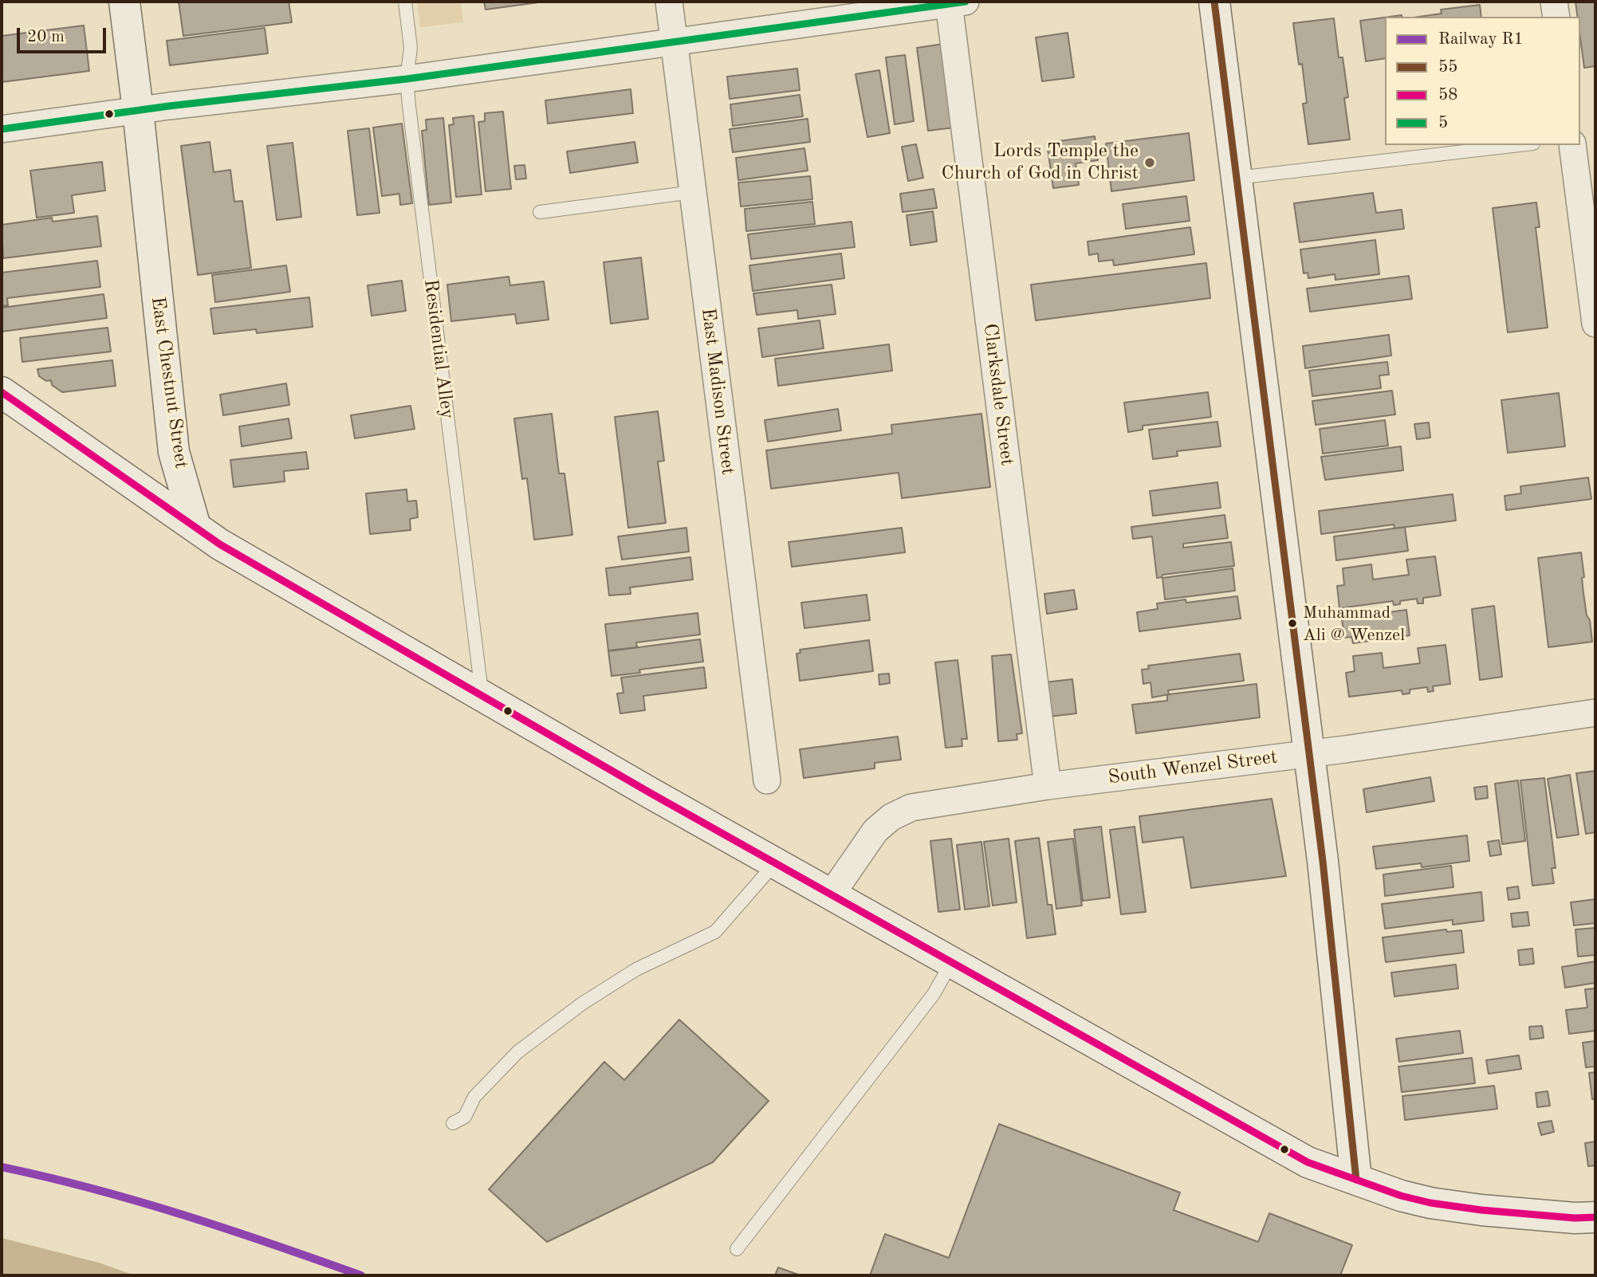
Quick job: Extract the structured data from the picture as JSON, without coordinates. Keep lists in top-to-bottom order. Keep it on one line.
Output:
{"streets":{"main road":["East Chestnut Street"],"street":["East Madison Street","Clarksdale Street","South Wenzel Street"],"lane":["Residential Alley"]},"crossings":[["Clarksdale Street","South Wenzel Street"]],"places":["Lords Temple the Church of God in Christ","Muhammad Ali @ Wenzel"],"lines":["transit line 55","transit line 5","transit line 58","rail line R1"],"legend":["Railway R1","55","58","5"],"scale_bar":"20 m"}
